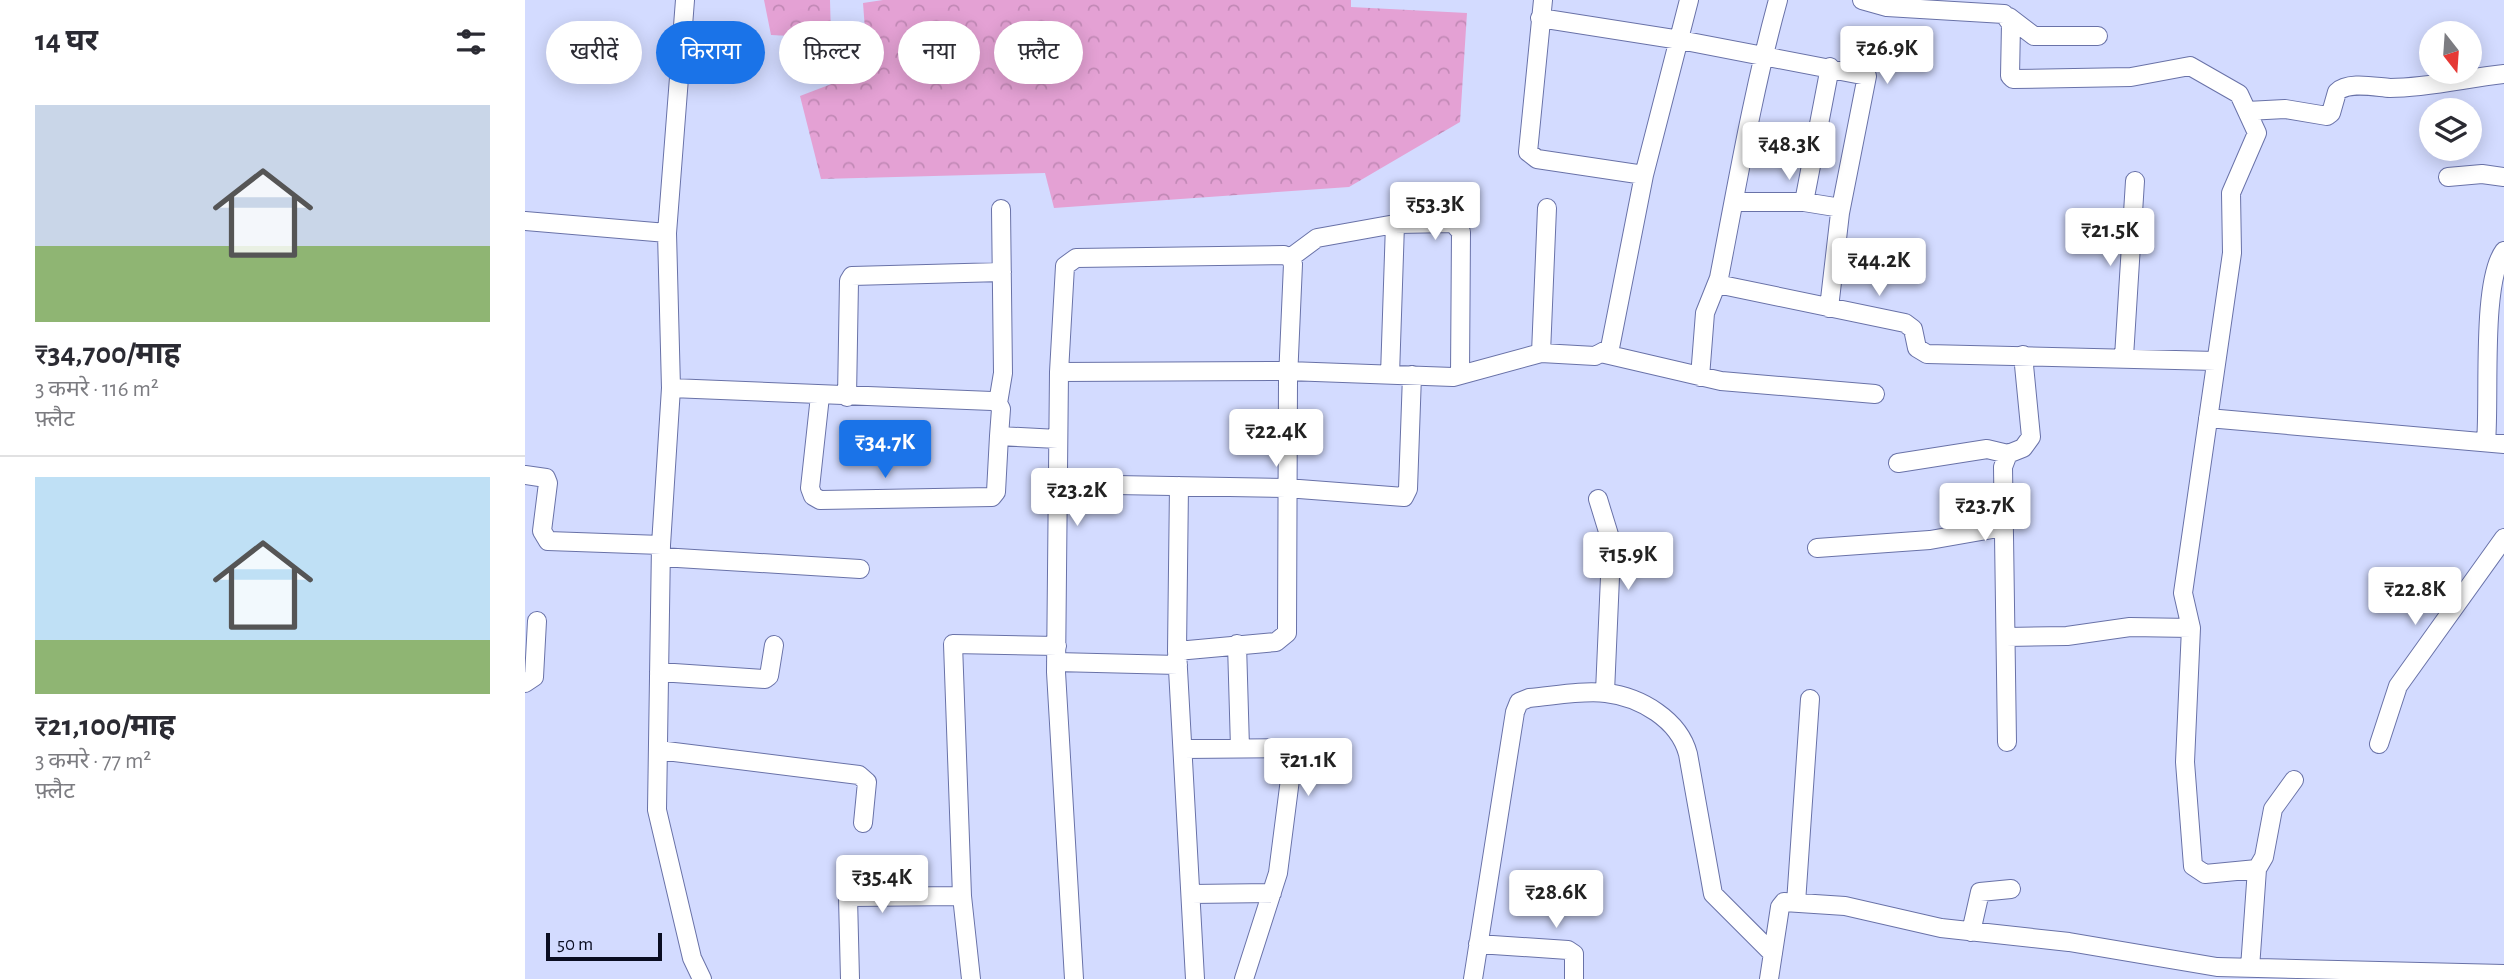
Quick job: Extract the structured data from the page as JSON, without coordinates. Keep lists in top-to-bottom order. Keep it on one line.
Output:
{"scale_bar":"50 m","north":"bottom","page":{"heading":"14 घर","chip":["खरीदें","किराया","फ़िल्टर","नया","फ़्लैट"],"price":["₹26.9K","₹48.3K","₹53.3K","₹21.5K","₹44.2K","₹22.4K","₹34.7K","₹23.2K","₹23.7K","₹15.9K","₹22.8K","₹21.1K","₹35.4K","₹28.6K"],"list":[{"name":"₹34,700/माह","note":"3 कमरे · 116 m² · फ़्लैट"},{"name":"₹21,100/माह","note":"3 कमरे · 77 m² · फ़्लैट"}],"scale":"50 m"}}
